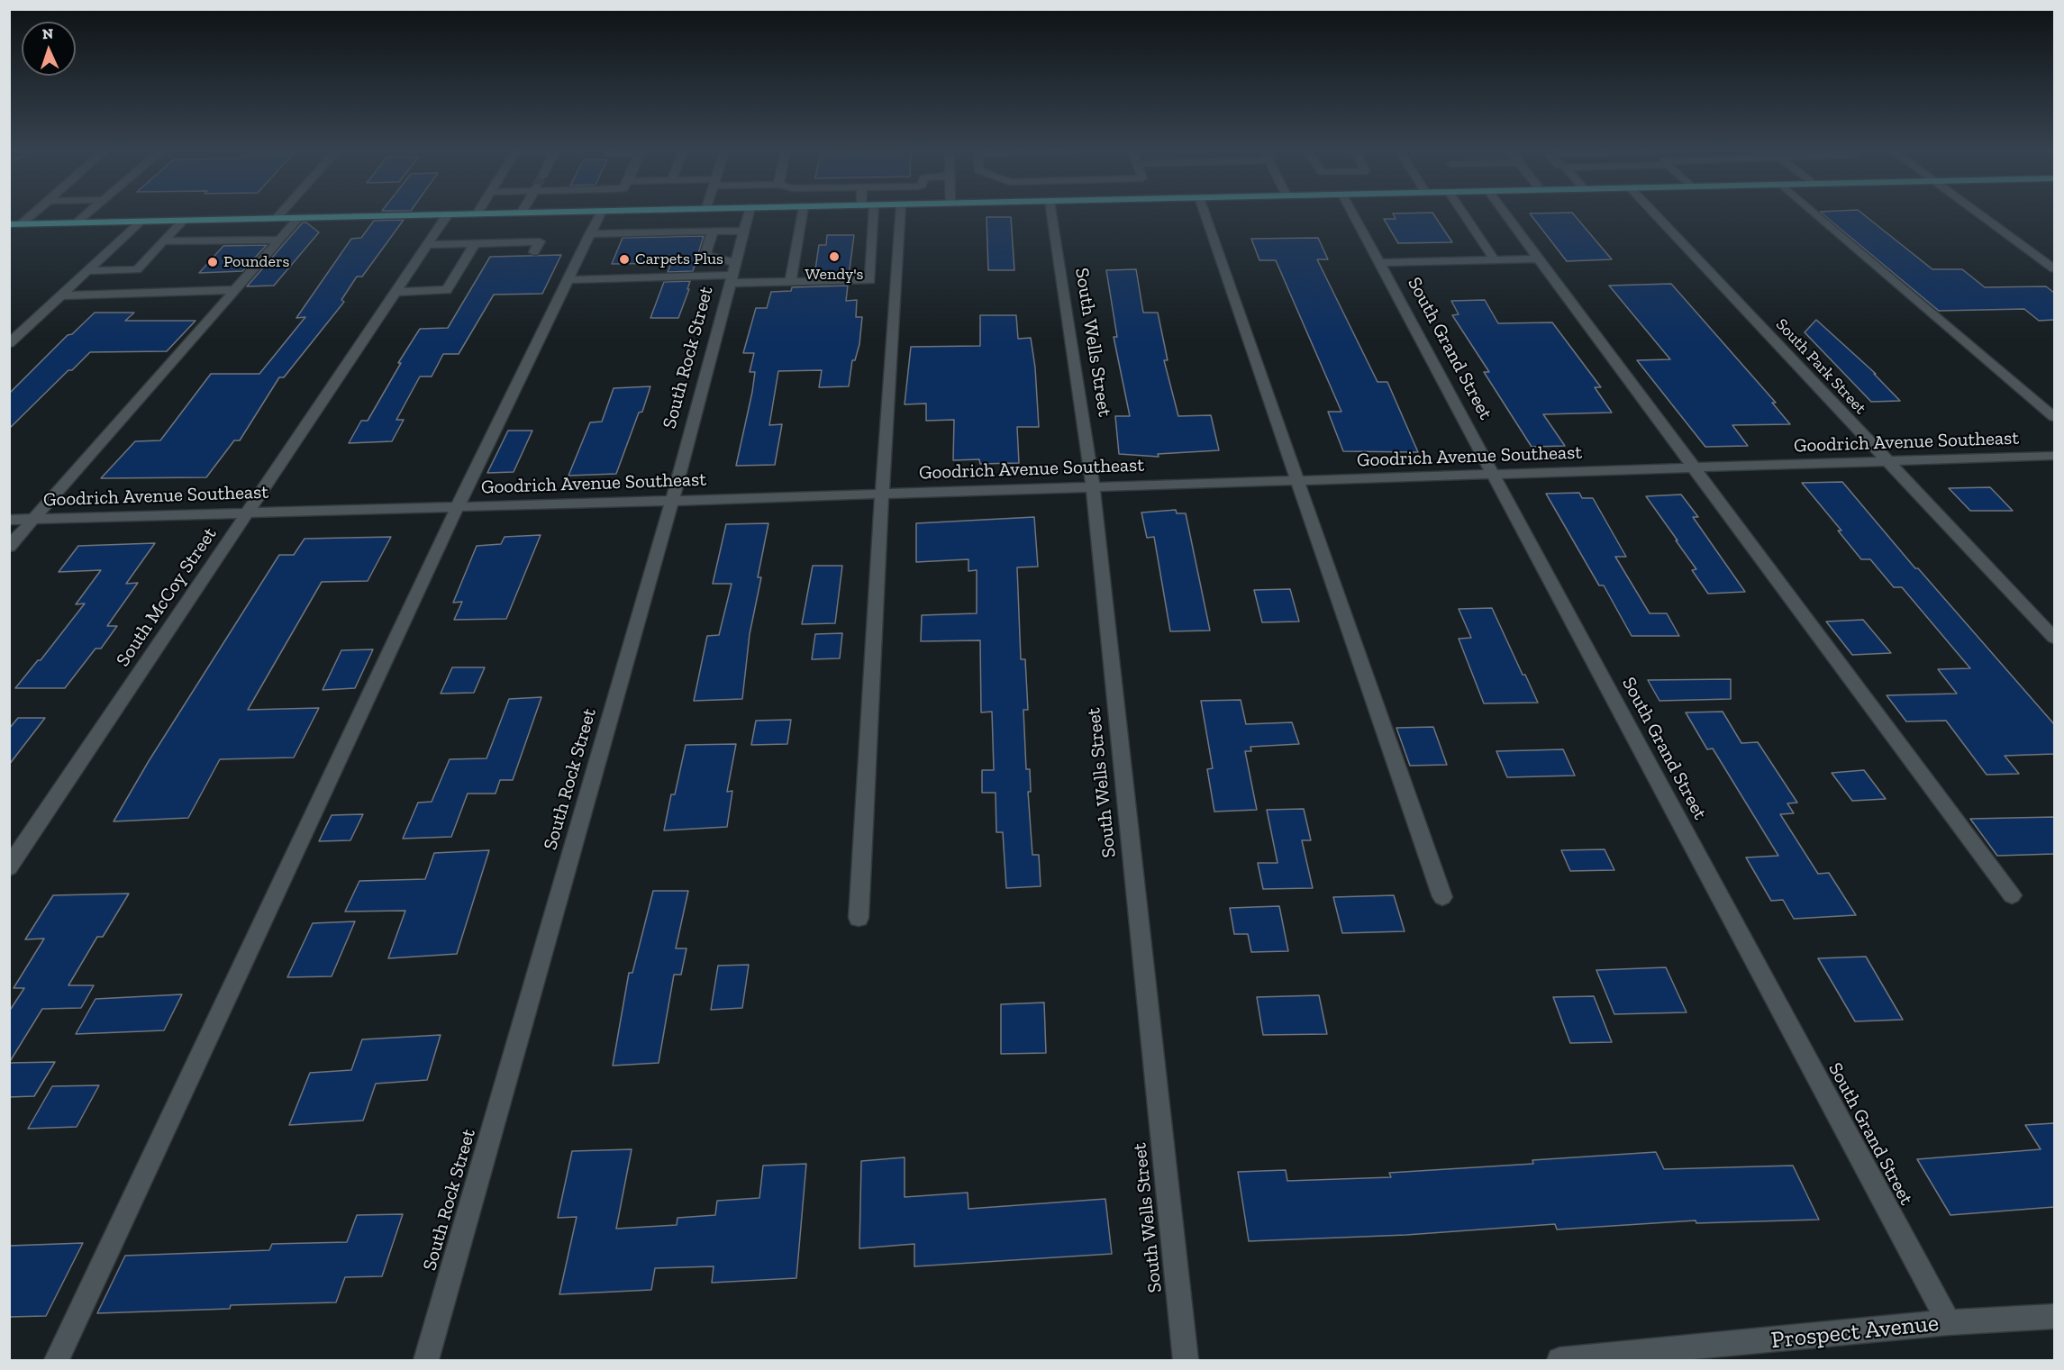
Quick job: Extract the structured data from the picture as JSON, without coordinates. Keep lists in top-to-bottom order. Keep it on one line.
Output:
{"streets":{"street":["South Wells Street","South Grand Street","South Rock Street","South Park Street","Goodrich Avenue Southeast","South McCoy Street","Prospect Avenue"]},"crossings":[["South Wells Street","Goodrich Avenue Southeast"],["South Grand Street","Goodrich Avenue Southeast"],["South Grand Street","Prospect Avenue"],["South Rock Street","Goodrich Avenue Southeast"],["South Park Street","Goodrich Avenue Southeast"],["Goodrich Avenue Southeast","South McCoy Street"]],"places":["Wendy's","Carpets Plus","Pounders"],"north":"top"}
